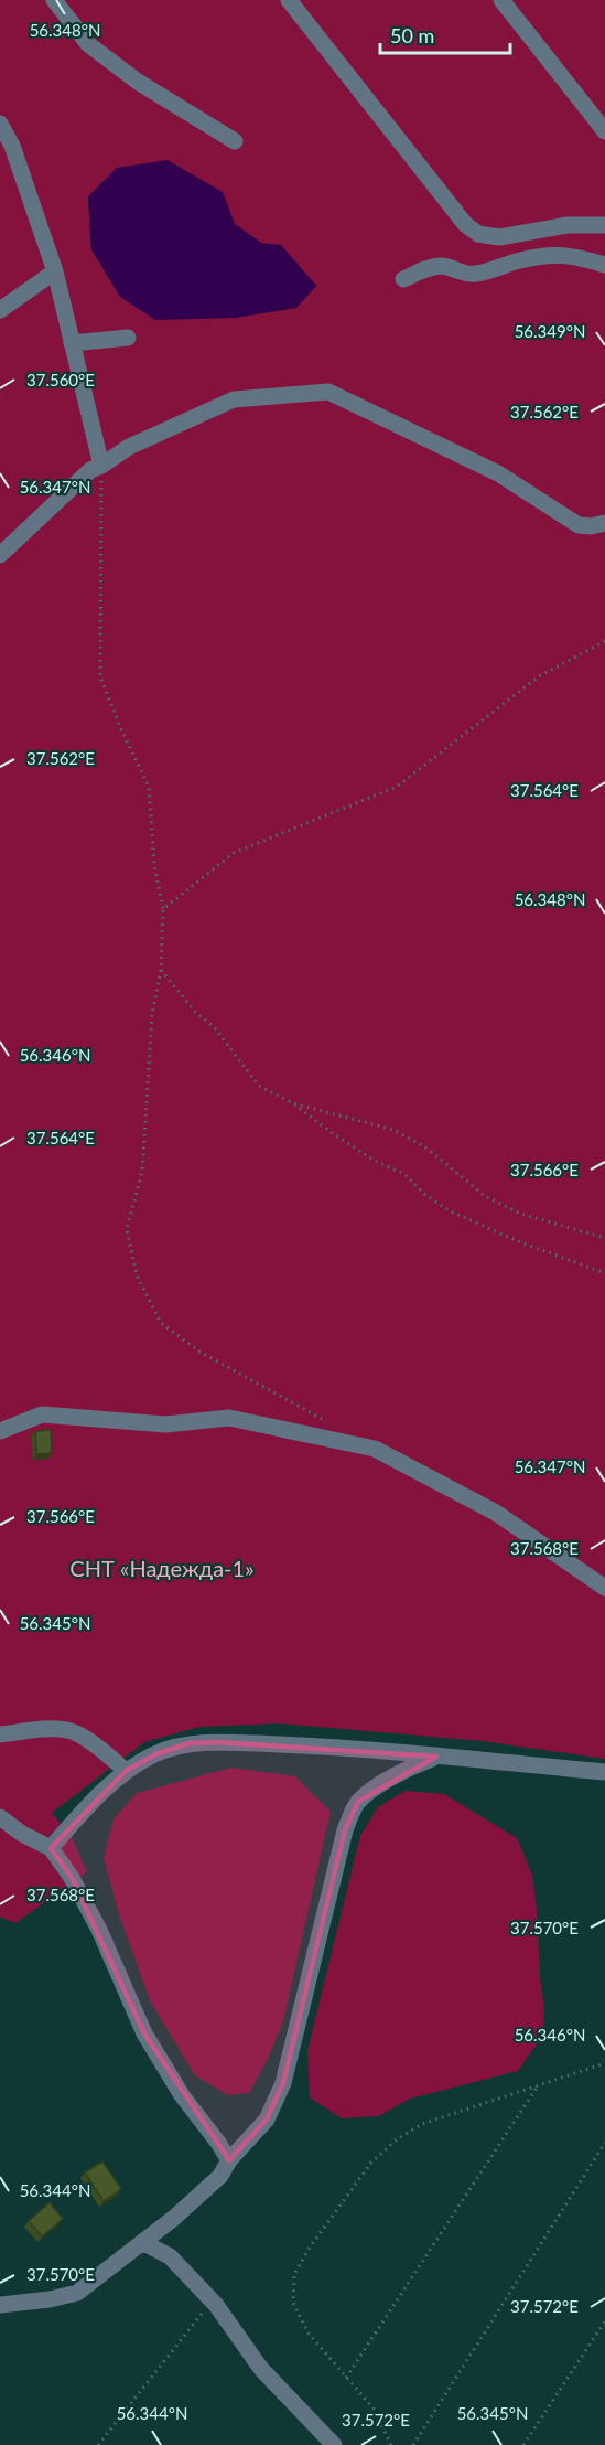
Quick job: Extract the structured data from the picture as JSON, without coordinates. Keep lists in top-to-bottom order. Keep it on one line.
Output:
{"parks":["СНТ «Надежда-1»"],"scale_bar":"50 m","coordinates":["56.348°N","56.349°N","37.560°E","37.562°E","56.347°N","37.564°E","56.346°N","37.566°E","37.568°E","56.345°N","37.570°E","56.344°N","37.572°E"]}
